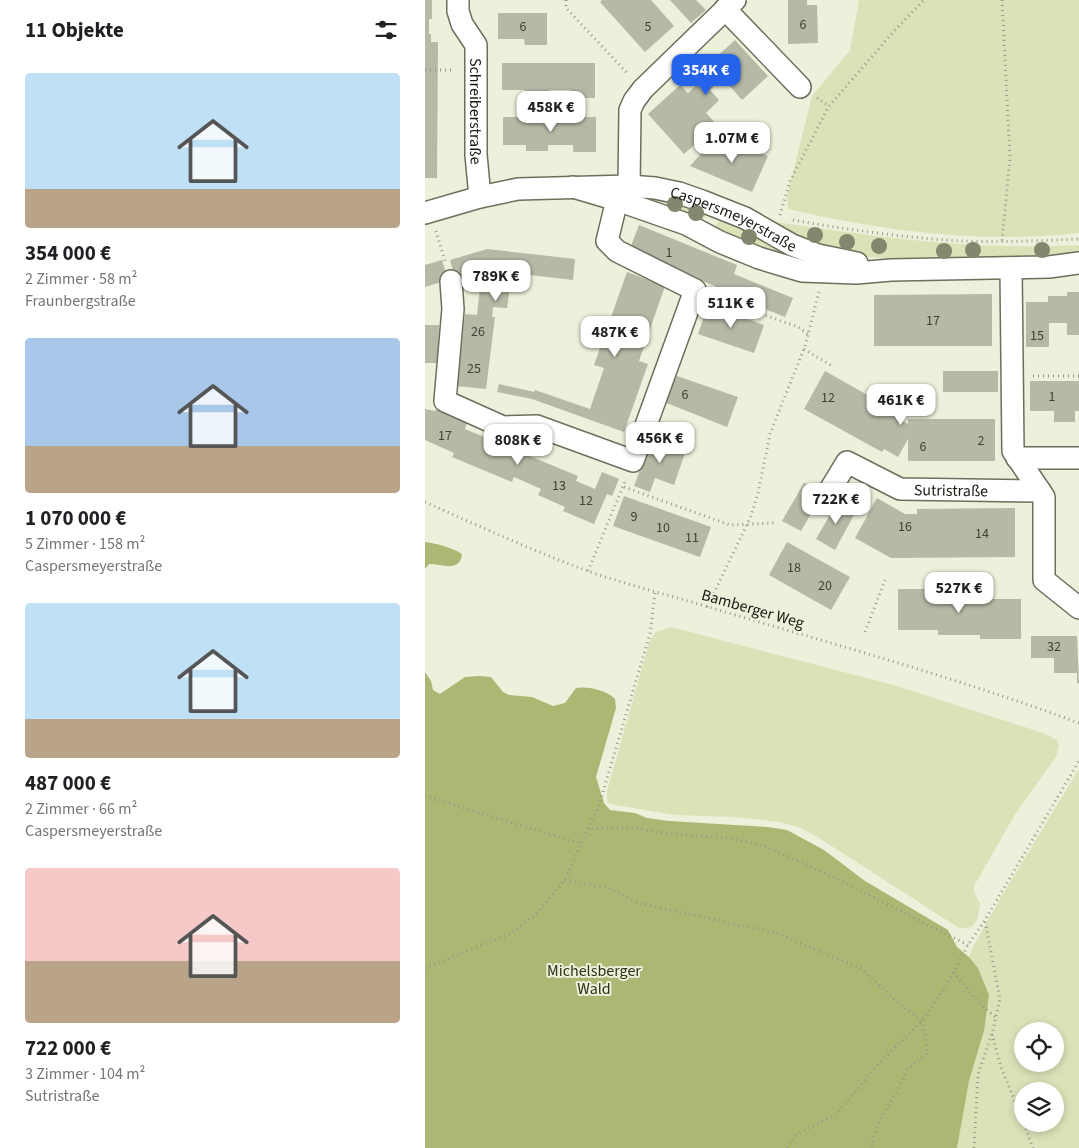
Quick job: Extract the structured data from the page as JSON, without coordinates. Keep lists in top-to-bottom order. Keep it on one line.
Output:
{"streets":{"street":["Schreiberstraße","Caspersmeyerstraße","Sutristraße"],"path":["Bamberger Weg"]},"crossings":[["Schreiberstraße","Caspersmeyerstraße"]],"parks":["Michelsberger Wald"],"house_numbers":["6","6","5","1","17","26","15","25","6","1","12","17","2","6","13","12","9","16","10","14","11","18","20","32"],"page":{"heading":"11 Objekte","price":["354K €","458K €","1.07M €","789K €","511K €","487K €","461K €","456K €","808K €","722K €","527K €"],"list":[{"name":"354 000 €","note":"2 Zimmer · 58 m² · Fraunbergstraße"},{"name":"1 070 000 €","note":"5 Zimmer · 158 m² · Caspersmeyerstraße"},{"name":"487 000 €","note":"2 Zimmer · 66 m² · Caspersmeyerstraße"},{"name":"722 000 €","note":"3 Zimmer · 104 m² · Sutristraße"}]}}
